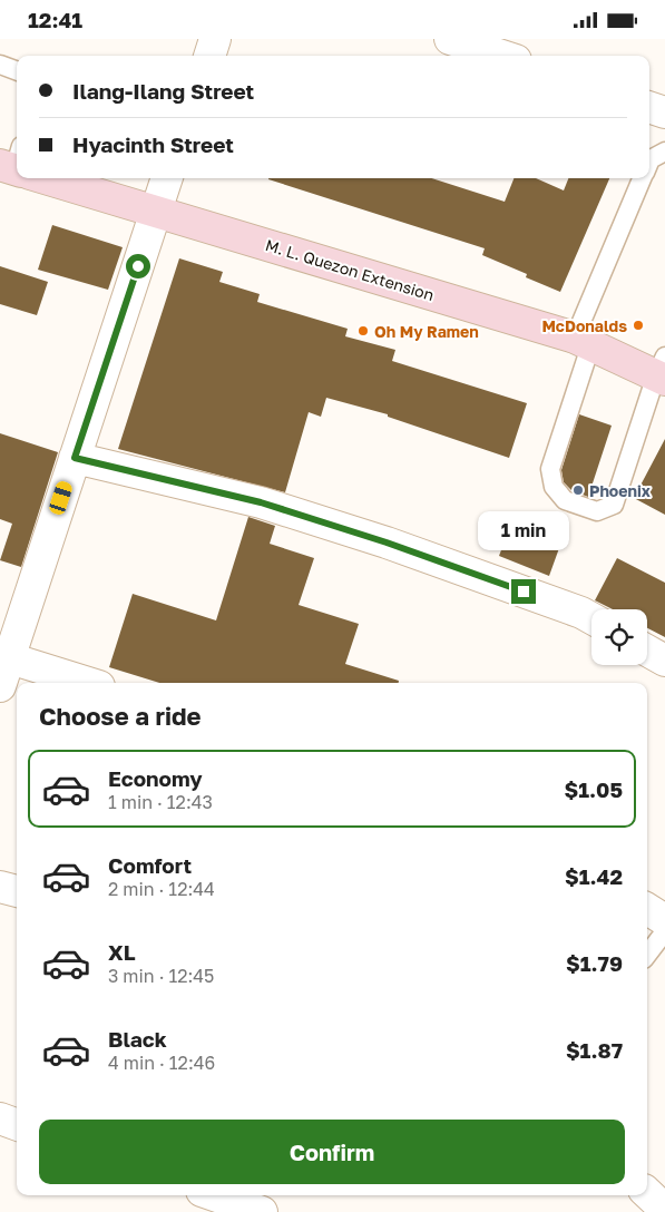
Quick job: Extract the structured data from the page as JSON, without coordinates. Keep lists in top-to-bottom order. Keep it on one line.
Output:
{"streets":{"main road":["M. L. Quezon Extension"]},"places":["McDonalds","Oh My Ramen","Phoenix"],"page":{"status":"12:41","banner":["Ilang-Ilang Street","Hyacinth Street"],"bubble":"1 min","heading":"Choose a ride","list":[{"name":"Economy","note":"1 min · 12:43","value":"$1.05"},{"name":"Comfort","note":"2 min · 12:44","value":"$1.42"},{"name":"XL","note":"3 min · 12:45","value":"$1.79"},{"name":"Black","note":"4 min · 12:46","value":"$1.87"}],"buttons":"Confirm"}}
